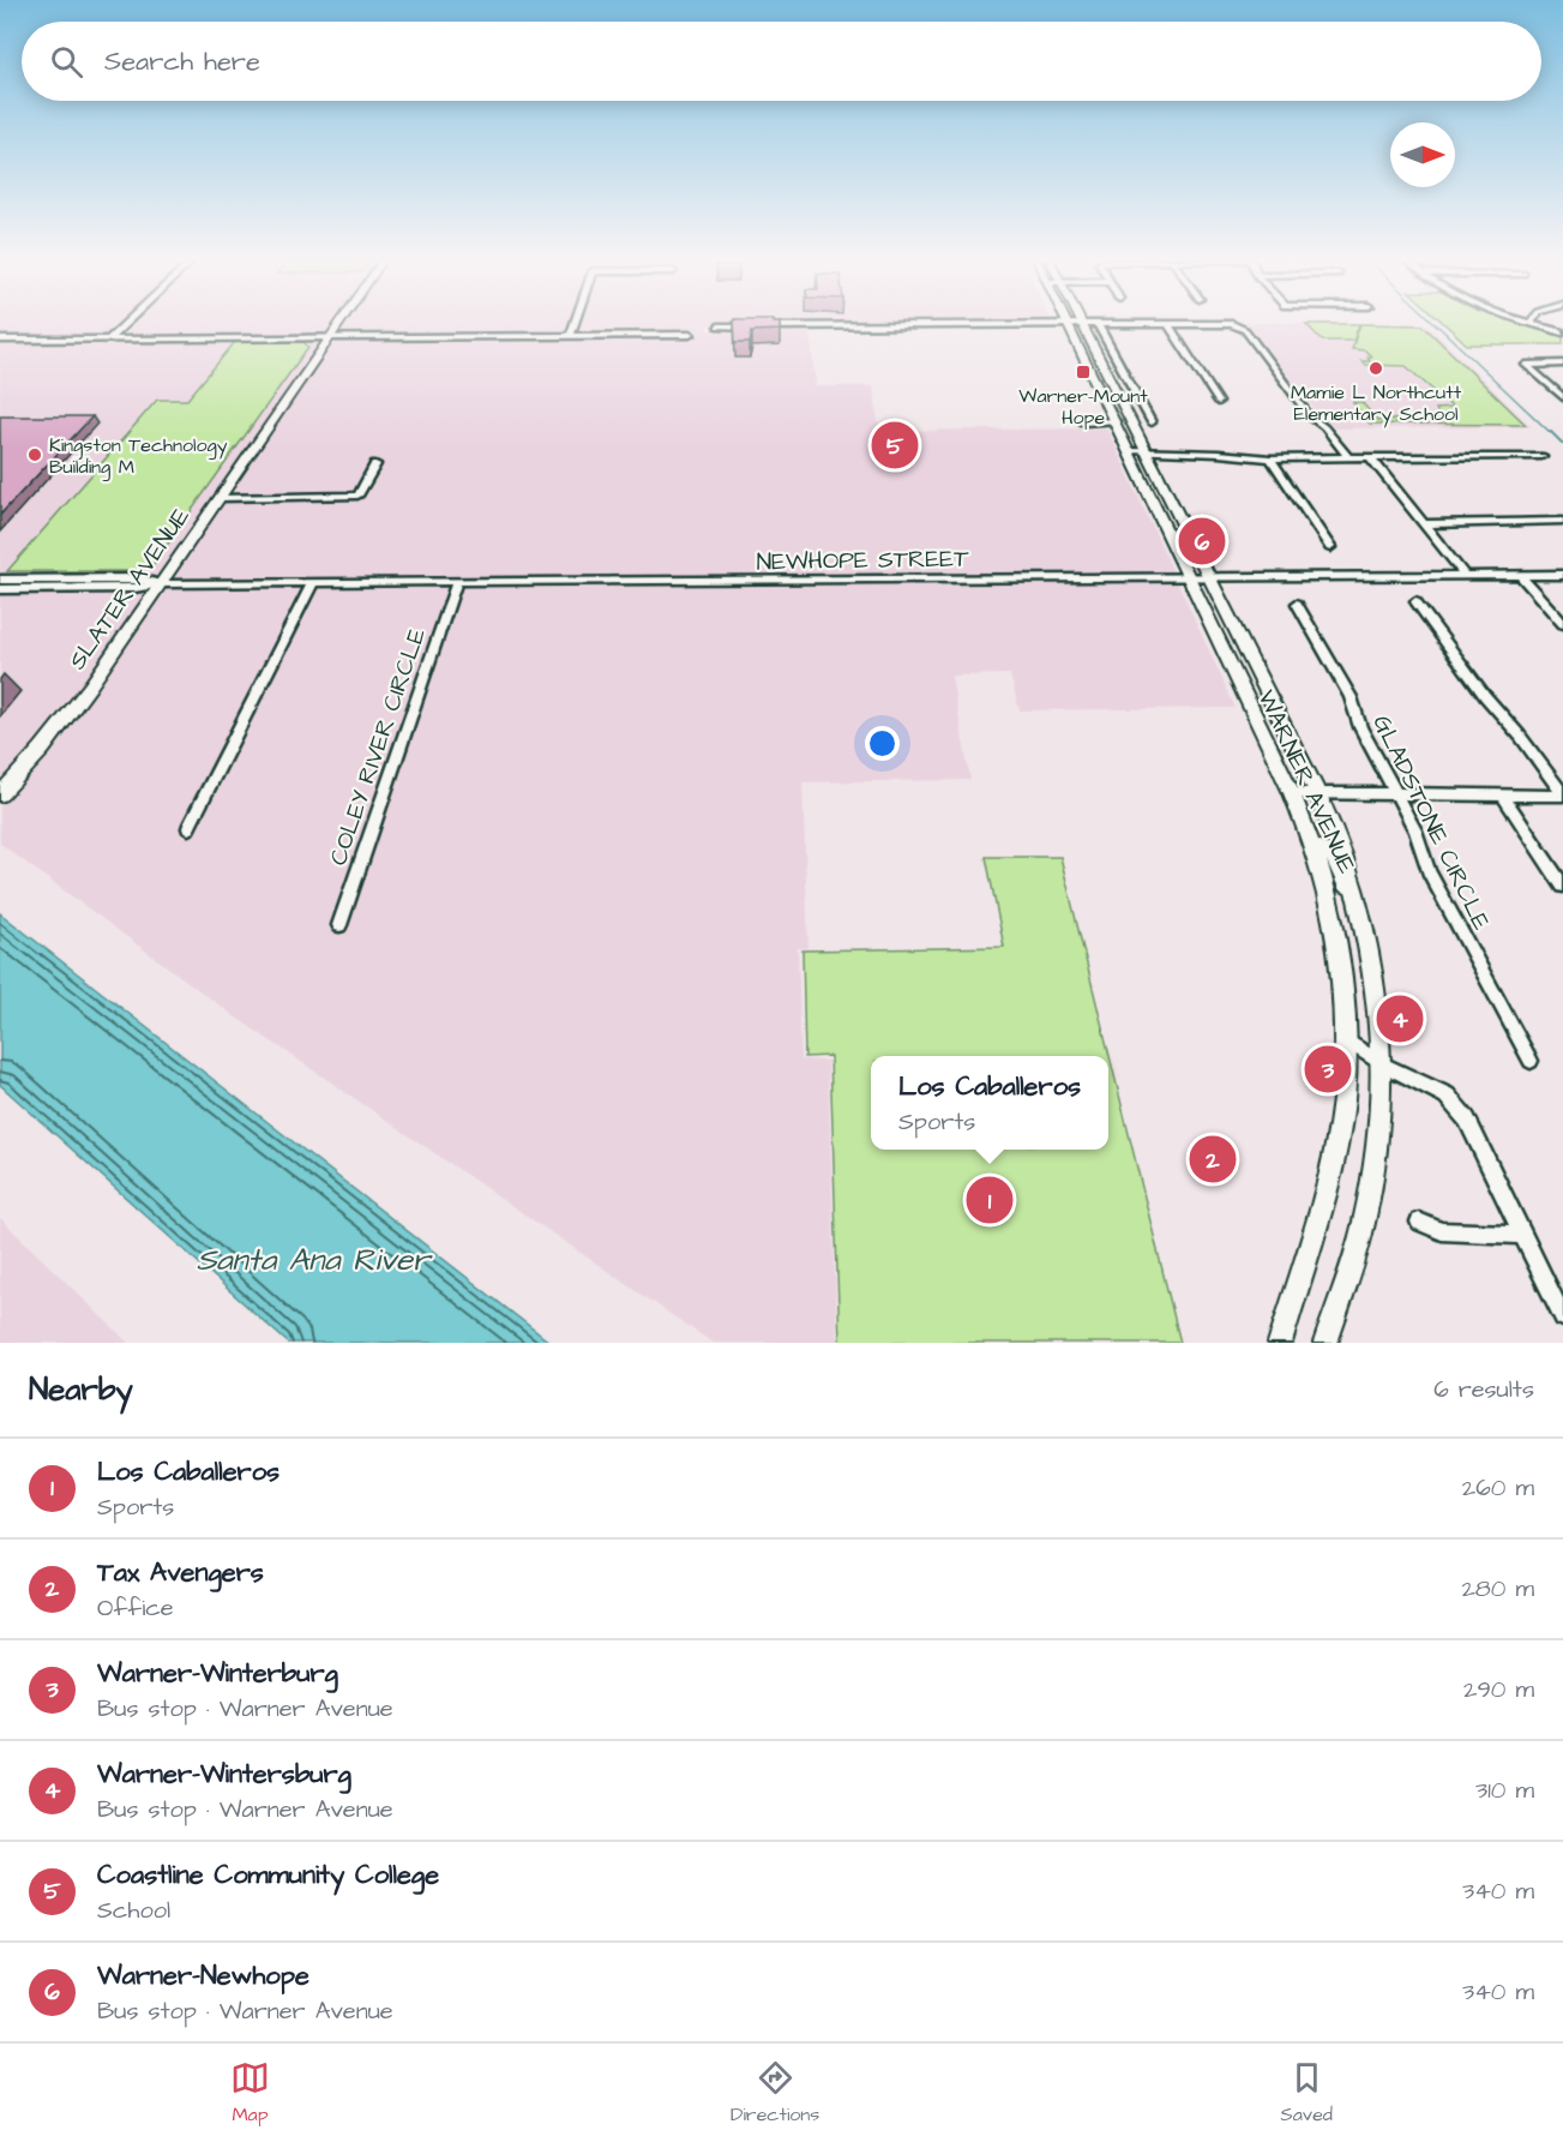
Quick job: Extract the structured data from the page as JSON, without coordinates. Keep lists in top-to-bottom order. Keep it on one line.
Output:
{"streets":{"main road":["SLATER AVENUE","WARNER AVENUE"],"street":["NEWHOPE STREET","COLEY RIVER CIRCLE","GLADSTONE CIRCLE"]},"crossings":[["NEWHOPE STREET","SLATER AVENUE"],["NEWHOPE STREET","COLEY RIVER CIRCLE"],["NEWHOPE STREET","WARNER AVENUE"]],"water":["Santa Ana River"],"places":{"other":["Mamie L Northcutt Elementary School","Kingston Technology Building M"],"transit":["Warner-Mount Hope"]},"north":"right","page":{"search":"Search here","pins":["5","6","4","3","2","1"],"popup":["Los Caballeros","Sports"],"heading":["Nearby","6 results"],"list":[{"mark":"1","name":"Los Caballeros","note":"Sports","value":"260 m"},{"mark":"2","name":"Tax Avengers","note":"Office","value":"280 m"},{"mark":"3","name":"Warner-Winterburg","note":"Bus stop · Warner Avenue","value":"290 m"},{"mark":"4","name":"Warner-Wintersburg","note":"Bus stop · Warner Avenue","value":"310 m"},{"mark":"5","name":"Coastline Community College","note":"School","value":"340 m"},{"mark":"6","name":"Warner-Newhope","note":"Bus stop · Warner Avenue","value":"340 m"}],"nav":["Map","Directions","Saved"]}}
